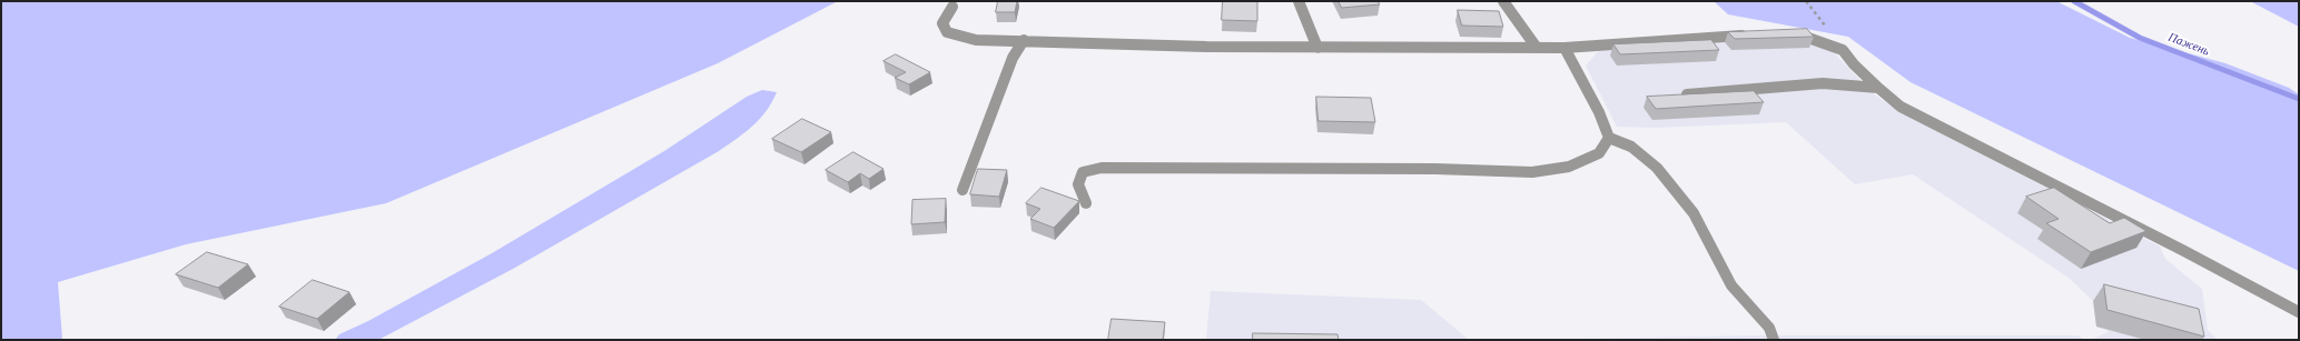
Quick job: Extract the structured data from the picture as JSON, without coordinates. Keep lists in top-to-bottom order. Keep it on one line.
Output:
{"water":["Пажень"]}
